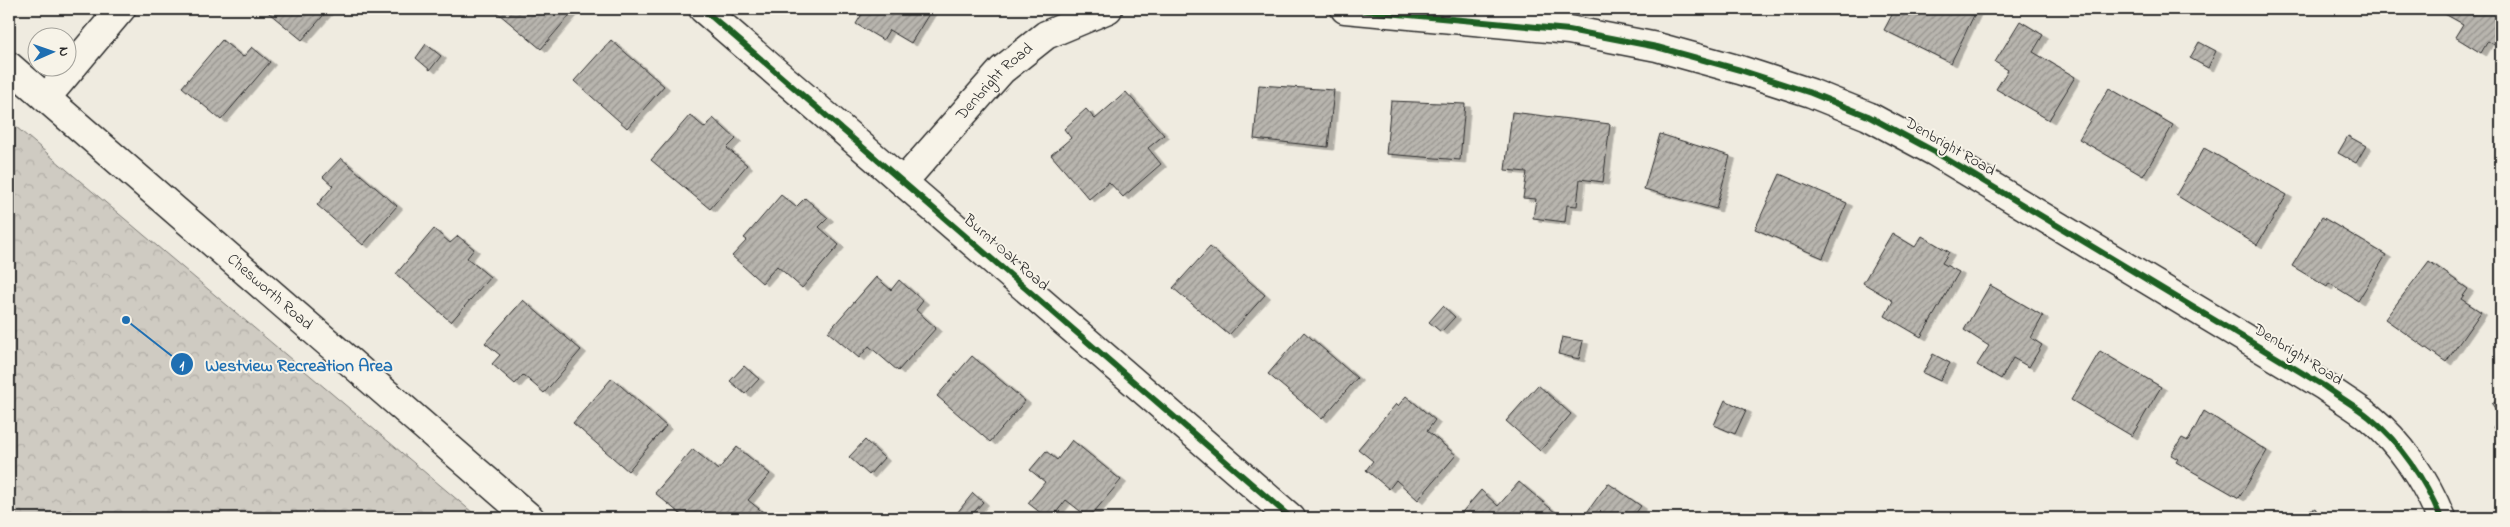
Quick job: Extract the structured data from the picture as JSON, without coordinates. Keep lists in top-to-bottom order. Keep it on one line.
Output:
{"streets":{"street":["Denbright Road","Burnt Oak Road","Chesworth Road"]},"crossings":[["Denbright Road","Burnt Oak Road"]],"places":["Westview Recreation Area"],"north":"right"}
